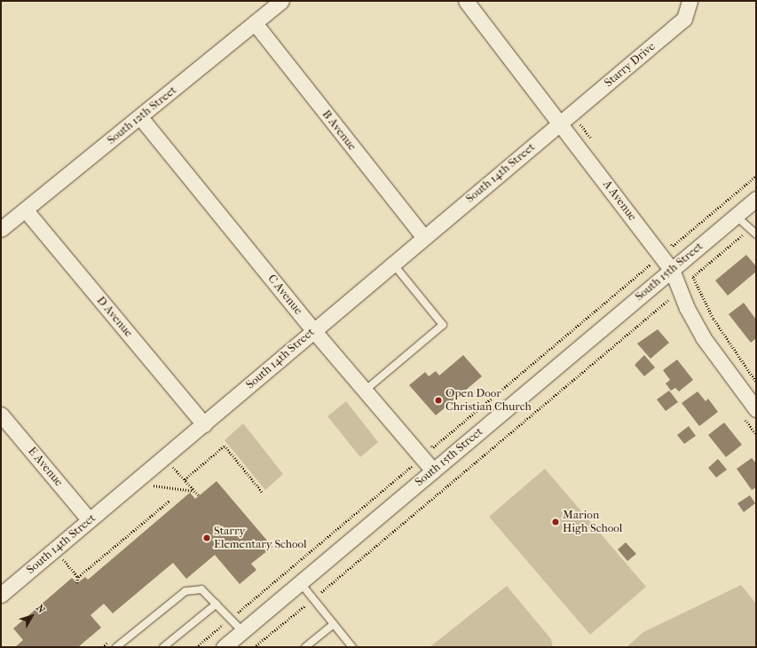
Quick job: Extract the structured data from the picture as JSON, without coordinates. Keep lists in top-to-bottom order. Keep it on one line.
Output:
{"streets":{"street":["Starry Drive","South 12th Street","B Avenue","South 14th Street","A Avenue","South 15th Street","C Avenue","D Avenue","E Avenue"]},"crossings":[["Starry Drive","South 14th Street"],["Starry Drive","A Avenue"],["South 12th Street","B Avenue"],["South 12th Street","C Avenue"],["South 12th Street","D Avenue"],["B Avenue","South 14th Street"],["South 14th Street","A Avenue"],["South 14th Street","C Avenue"],["South 14th Street","D Avenue"],["South 14th Street","E Avenue"],["A Avenue","South 15th Street"],["South 15th Street","C Avenue"]],"places":["Open Door Christian Church","Marion High School","Starry Elementary School"],"north":"top right"}
